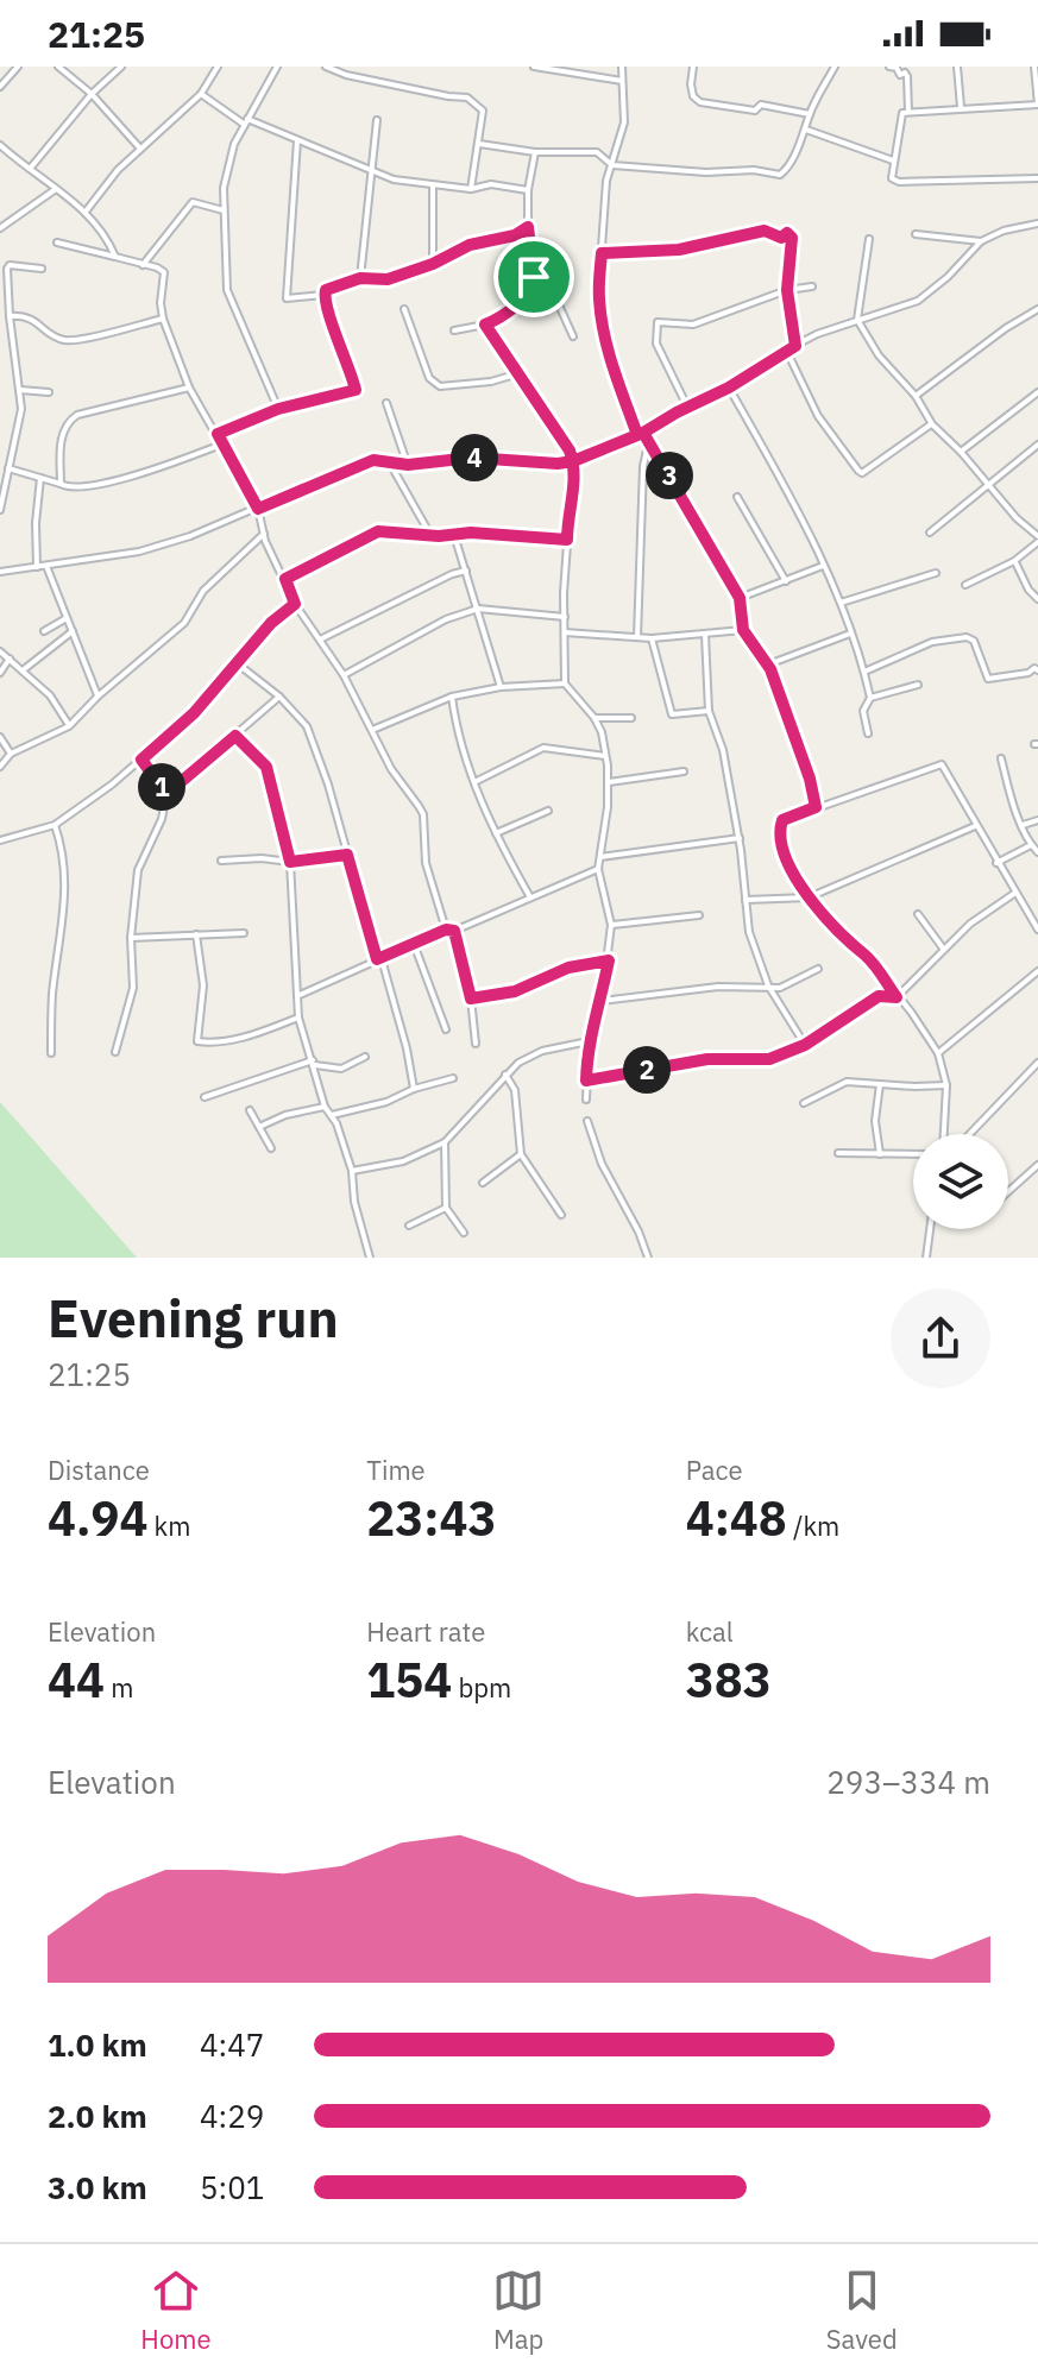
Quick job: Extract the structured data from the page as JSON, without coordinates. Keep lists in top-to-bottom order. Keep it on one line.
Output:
{"page":{"status":"21:25","pins":["4","3","1","2"],"heading":["Evening run","21:25"],"stats":[["Distance","4.94 km"],["Time","23:43"],["Pace","4:48 /km"],["Elevation","44 m"],["Heart rate","154 bpm"],["kcal","383"]],"chart":["Elevation","293–334 m"],"list":[{"name":"1.0 km","note":"4:47"},{"name":"2.0 km","note":"4:29"},{"name":"3.0 km","note":"5:01"}],"tabs":["Home","Map","Saved"]}}
